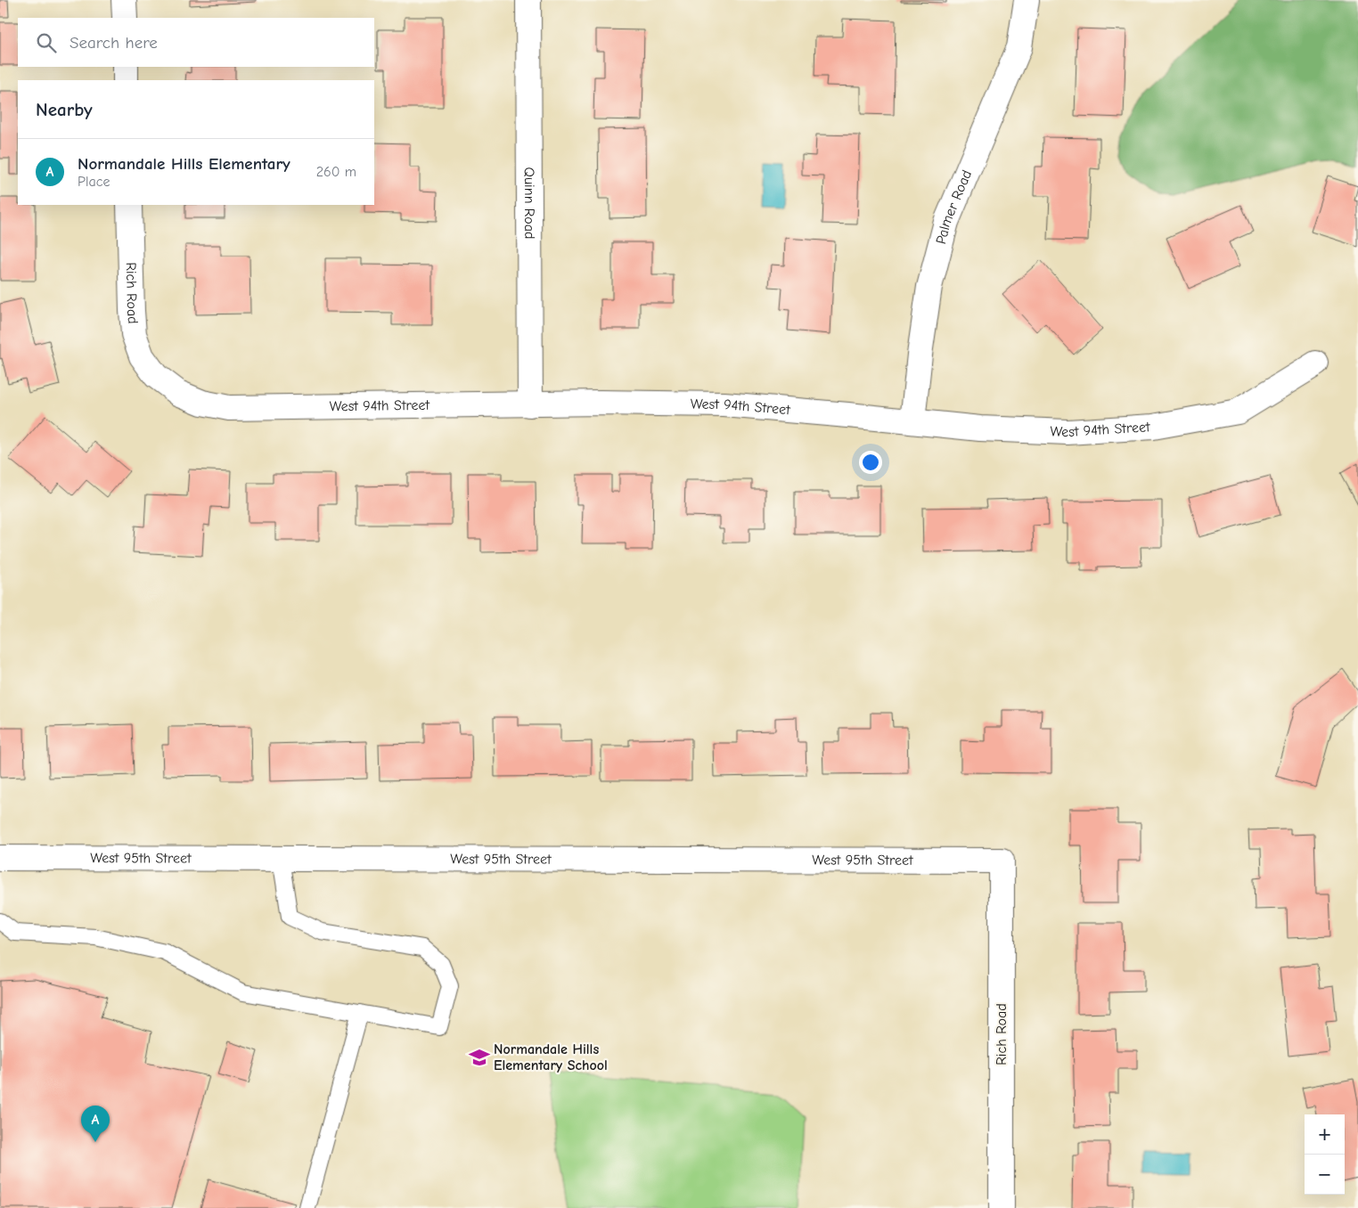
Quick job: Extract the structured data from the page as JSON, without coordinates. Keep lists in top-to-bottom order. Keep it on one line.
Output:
{"streets":{"street":["Quinn Road","Palmer Road","Rich Road","West 94th Street","West 95th Street"]},"crossings":[["Quinn Road","West 94th Street"],["Palmer Road","West 94th Street"],["Rich Road","West 94th Street"],["Rich Road","West 95th Street"]],"places":{"school or university":["Normandale Hills Elementary School"]},"page":{"search":"Search here","heading":"Nearby","list":[{"mark":"A","name":"Normandale Hills Elementary","note":"Place","value":"260 m"}],"pins":"A","map_buttons":["+","−"]}}
